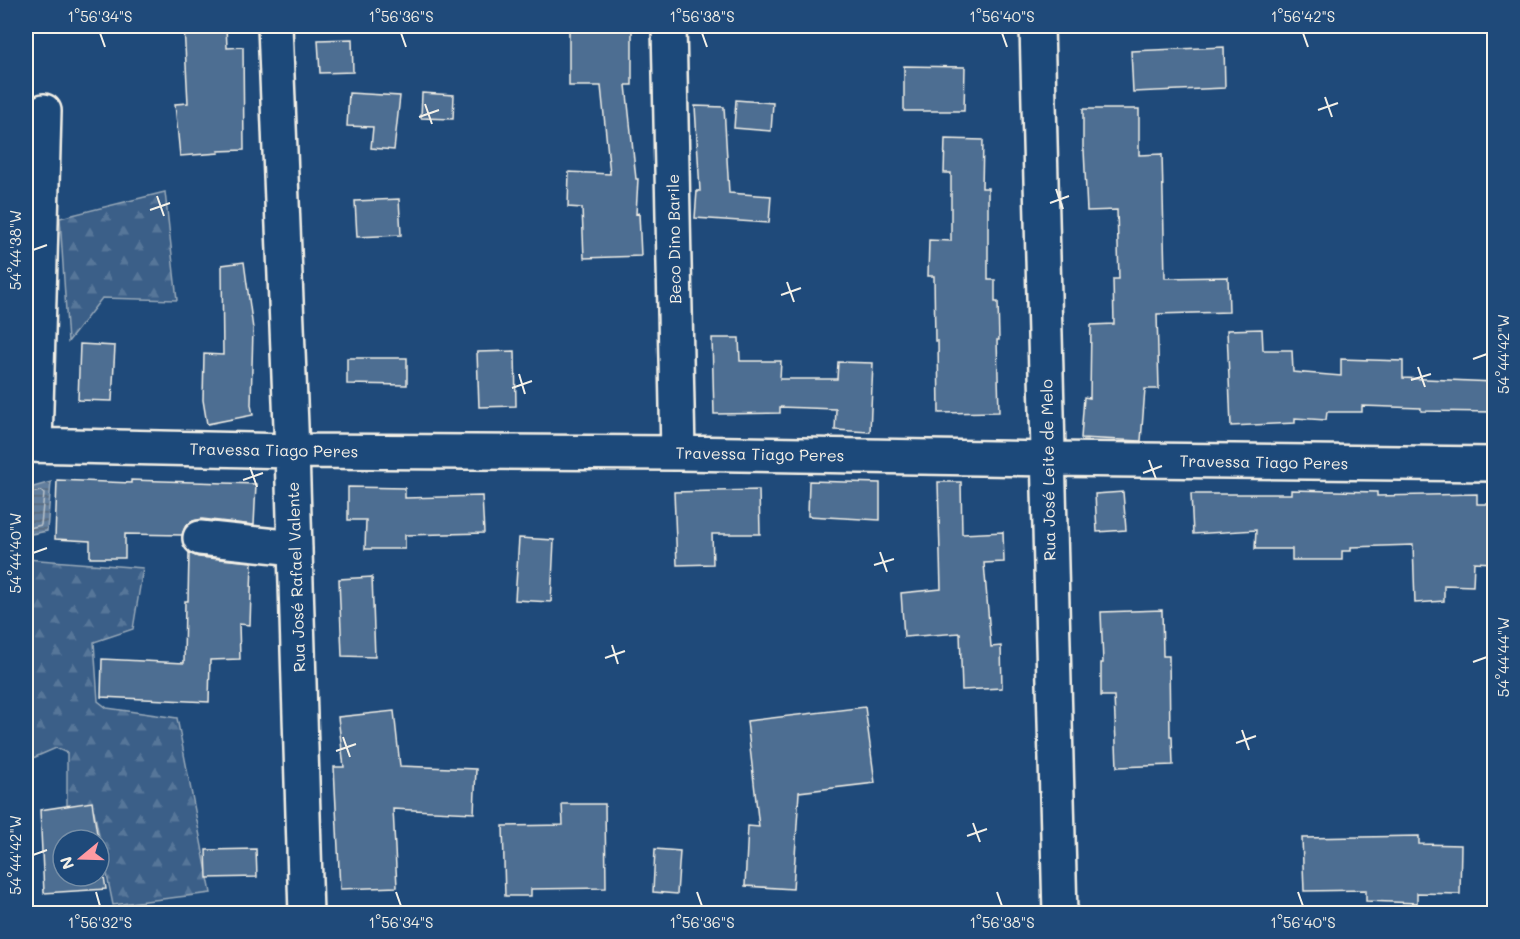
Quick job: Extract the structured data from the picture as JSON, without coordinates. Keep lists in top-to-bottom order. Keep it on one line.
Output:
{"streets":{"street":["Beco Dino Barile","Travessa Tiago Peres","Rua José Leite de Melo","Rua José Rafael Valente"]},"crossings":[["Beco Dino Barile","Travessa Tiago Peres"],["Travessa Tiago Peres","Rua José Leite de Melo"],["Travessa Tiago Peres","Rua José Rafael Valente"]],"north":"left","coordinates":["1°56'34\"S","1°56'36\"S","1°56'38\"S","1°56'40\"S","1°56'42\"S","54°44'38\"W","54°44'42\"W","54°44'40\"W","54°44'44\"W","1°56'32\"S"]}
